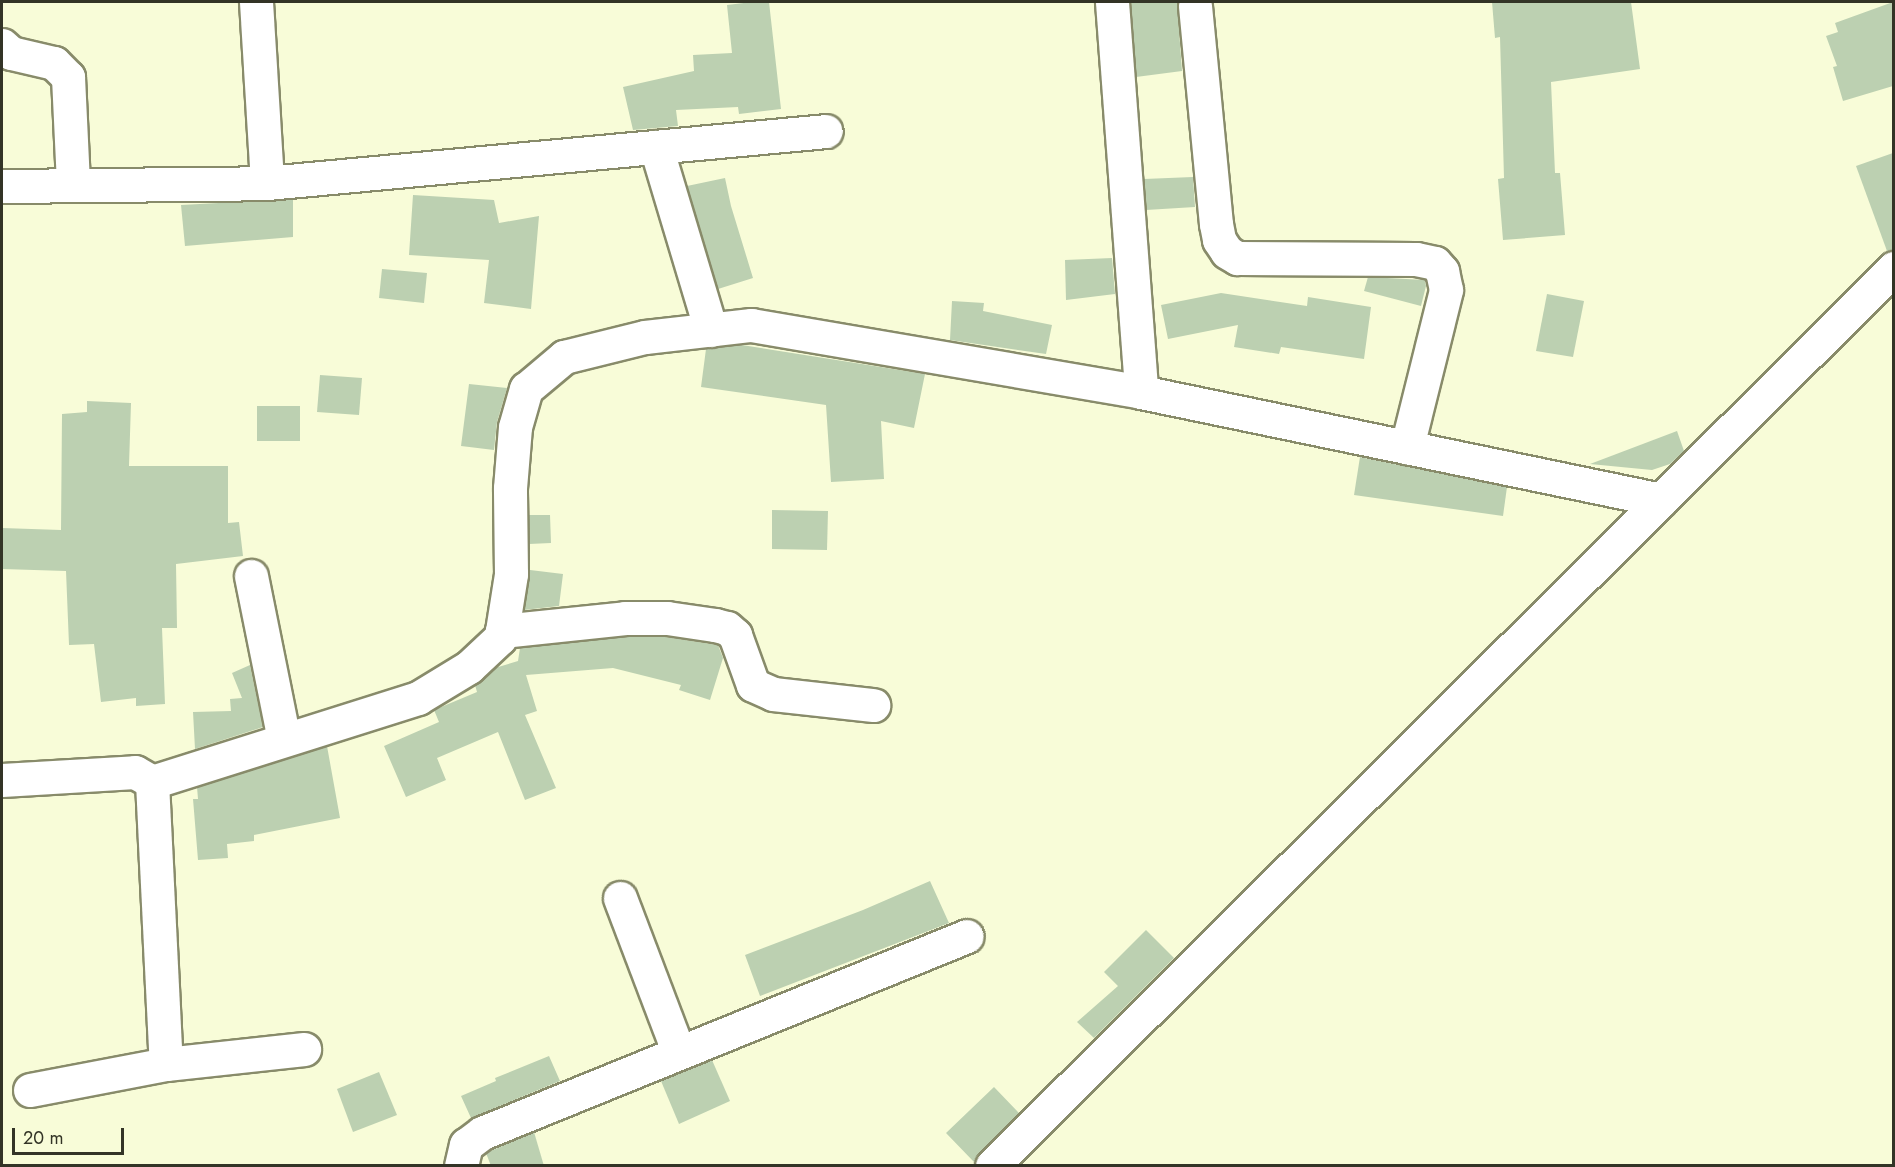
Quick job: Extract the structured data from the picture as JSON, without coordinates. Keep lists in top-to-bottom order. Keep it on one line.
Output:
{"scale_bar":"20 m"}
